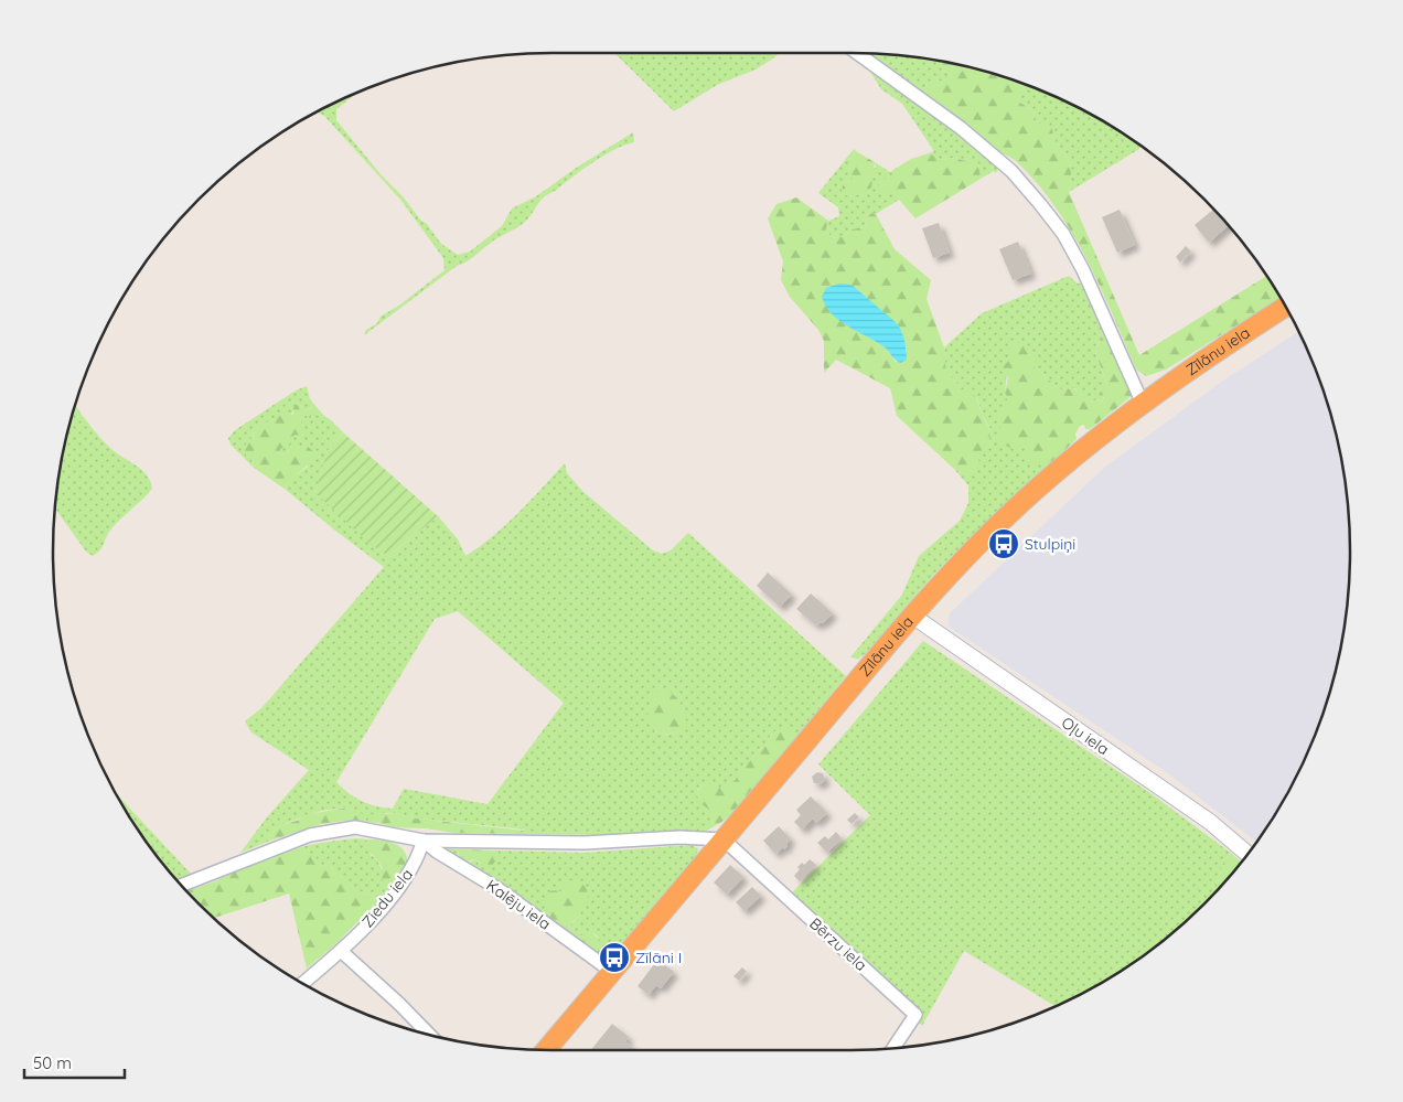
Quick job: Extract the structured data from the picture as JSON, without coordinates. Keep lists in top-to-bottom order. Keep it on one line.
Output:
{"streets":{"highway":["Zīlānu iela"],"street":["Oļu iela","Ziedu iela","Kalēju iela","Bērzu iela"]},"crossings":[["Zīlānu iela","Oļu iela"],["Zīlānu iela","Kalēju iela"],["Zīlānu iela","Bērzu iela"],["Ziedu iela","Kalēju iela"]],"places":{"bus stop":["Stulpiņi","Zīlāni I"]},"scale_bar":"50 m"}
